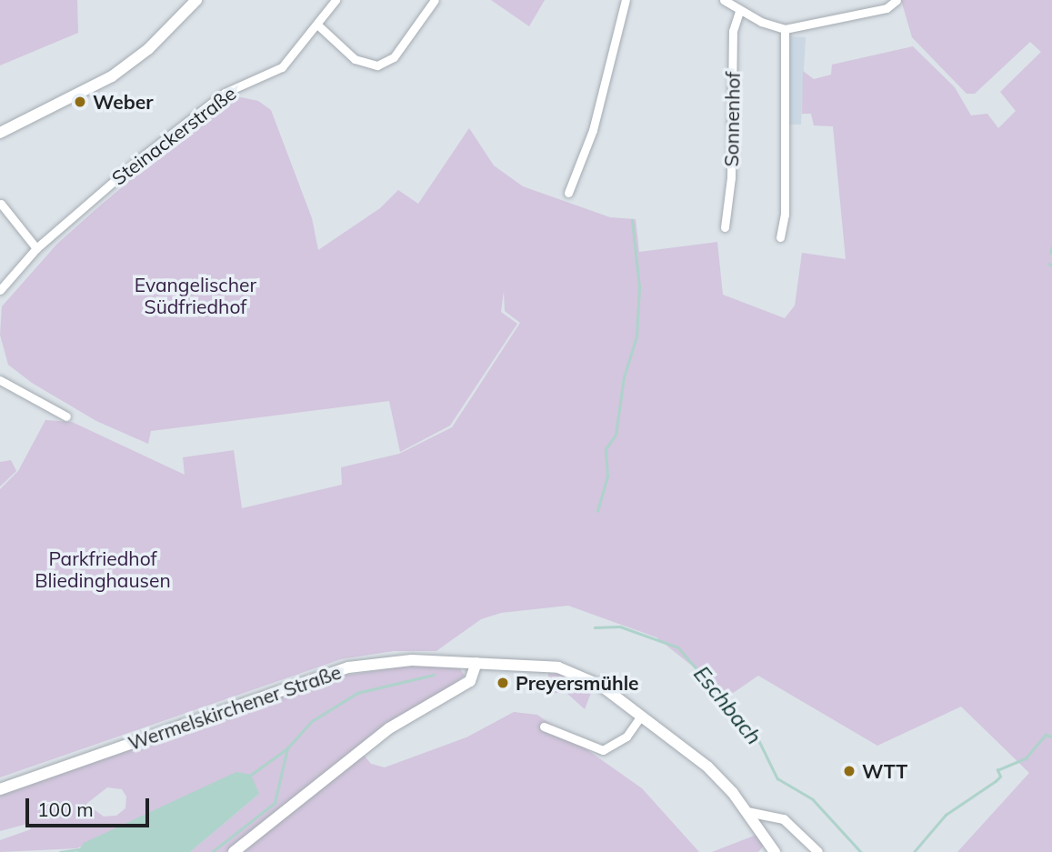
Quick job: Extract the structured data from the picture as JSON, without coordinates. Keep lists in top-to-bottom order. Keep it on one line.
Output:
{"streets":{"main road":["Wermelskirchener Straße"],"street":["Sonnenhof","Steinackerstraße"]},"water":["Eschbach"],"parks":["Evangelischer Südfriedhof","Parkfriedhof Bliedinghausen"],"places":["Weber","Preyersmühle","WTT"],"scale_bar":"100 m"}
